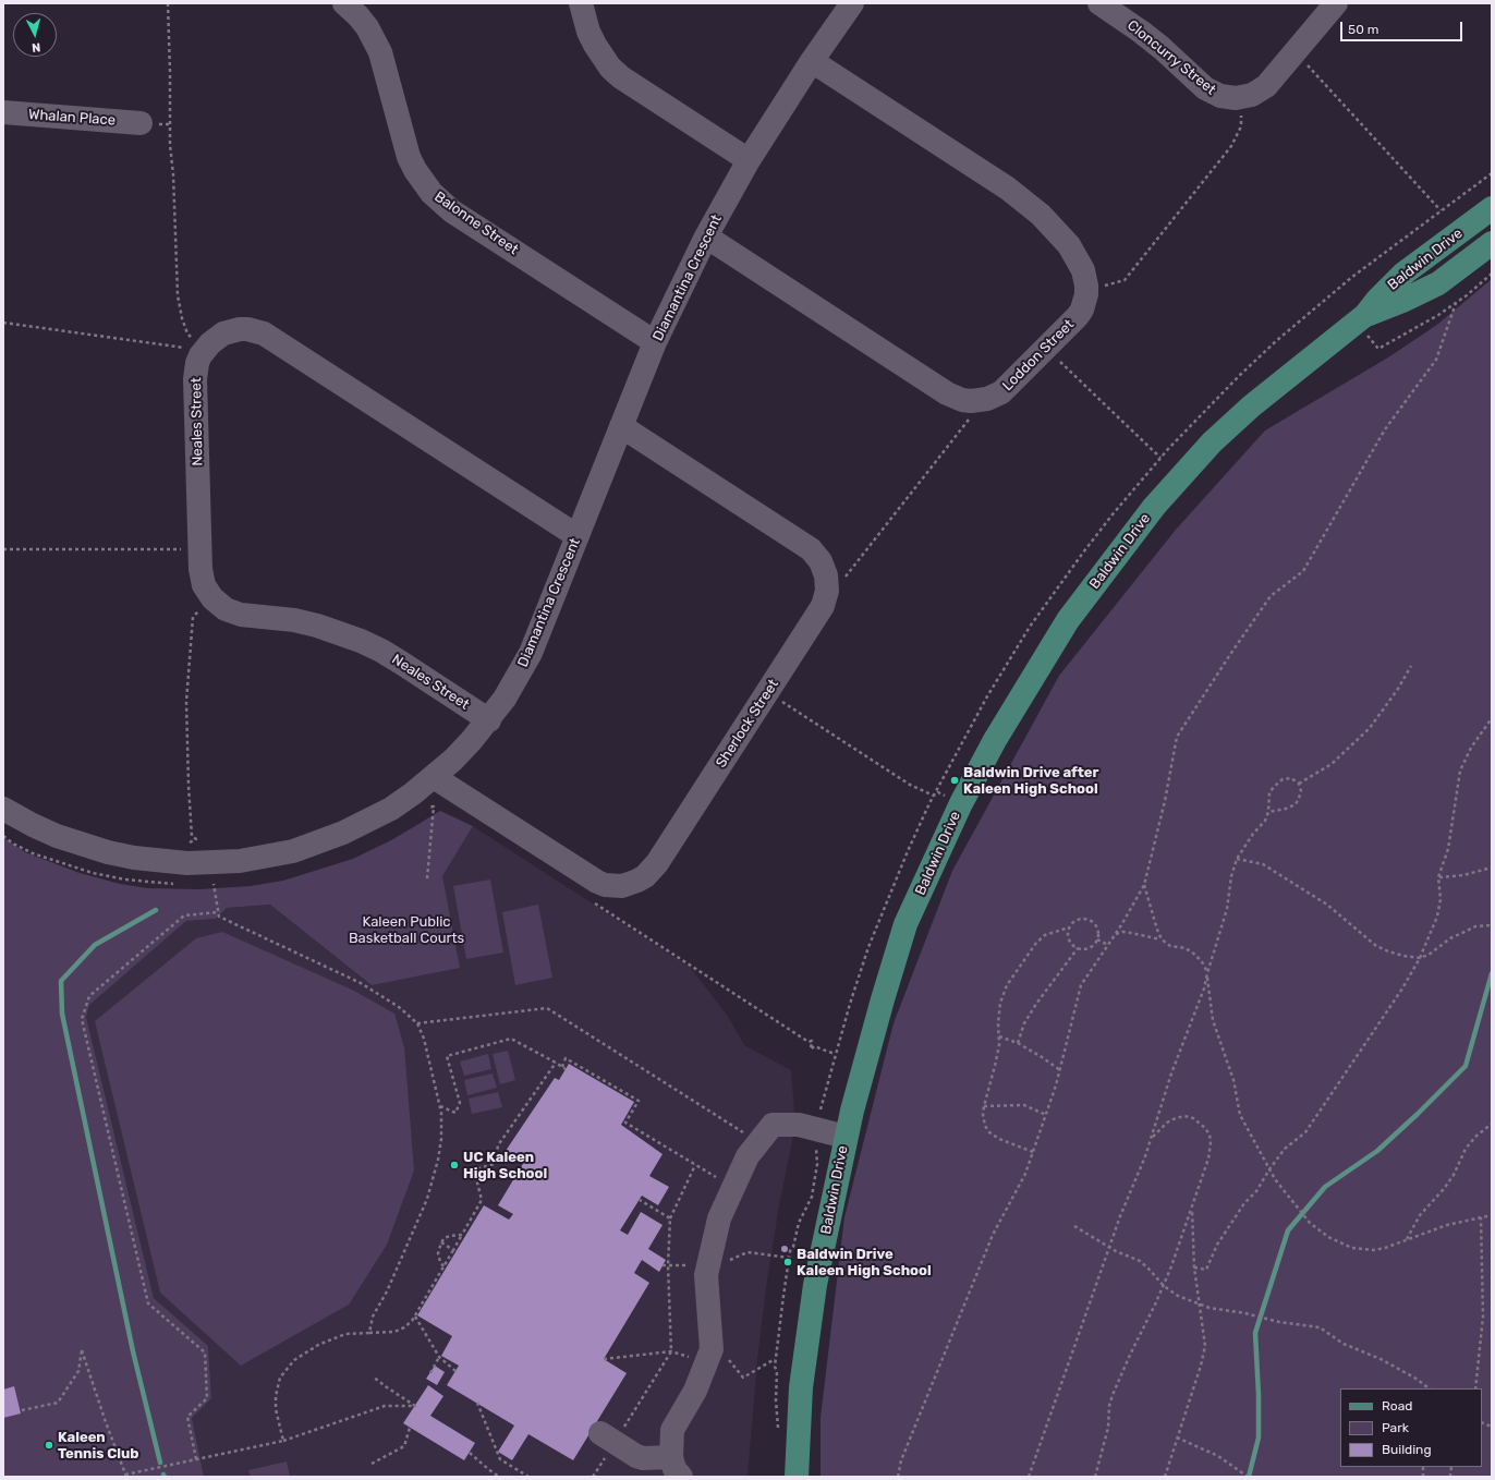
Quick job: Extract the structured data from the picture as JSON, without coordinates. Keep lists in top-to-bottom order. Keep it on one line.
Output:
{"streets":{"main road":["Baldwin Drive"],"street":["Cloncurry Street","Whalan Place","Balonne Street","Diamantina Crescent","Loddon Street","Neales Street","Sherlock Street"]},"crossings":[["Balonne Street","Diamantina Crescent"],["Diamantina Crescent","Loddon Street"],["Diamantina Crescent","Neales Street"],["Diamantina Crescent","Sherlock Street"]],"parks":["Kaleen Public Basketball Courts"],"places":["Baldwin Drive after Kaleen High School","UC Kaleen High School","Baldwin Drive Kaleen High School","Kaleen Tennis Club"],"legend":["Road","Park","Building"],"scale_bar":"50 m","north":"bottom"}
